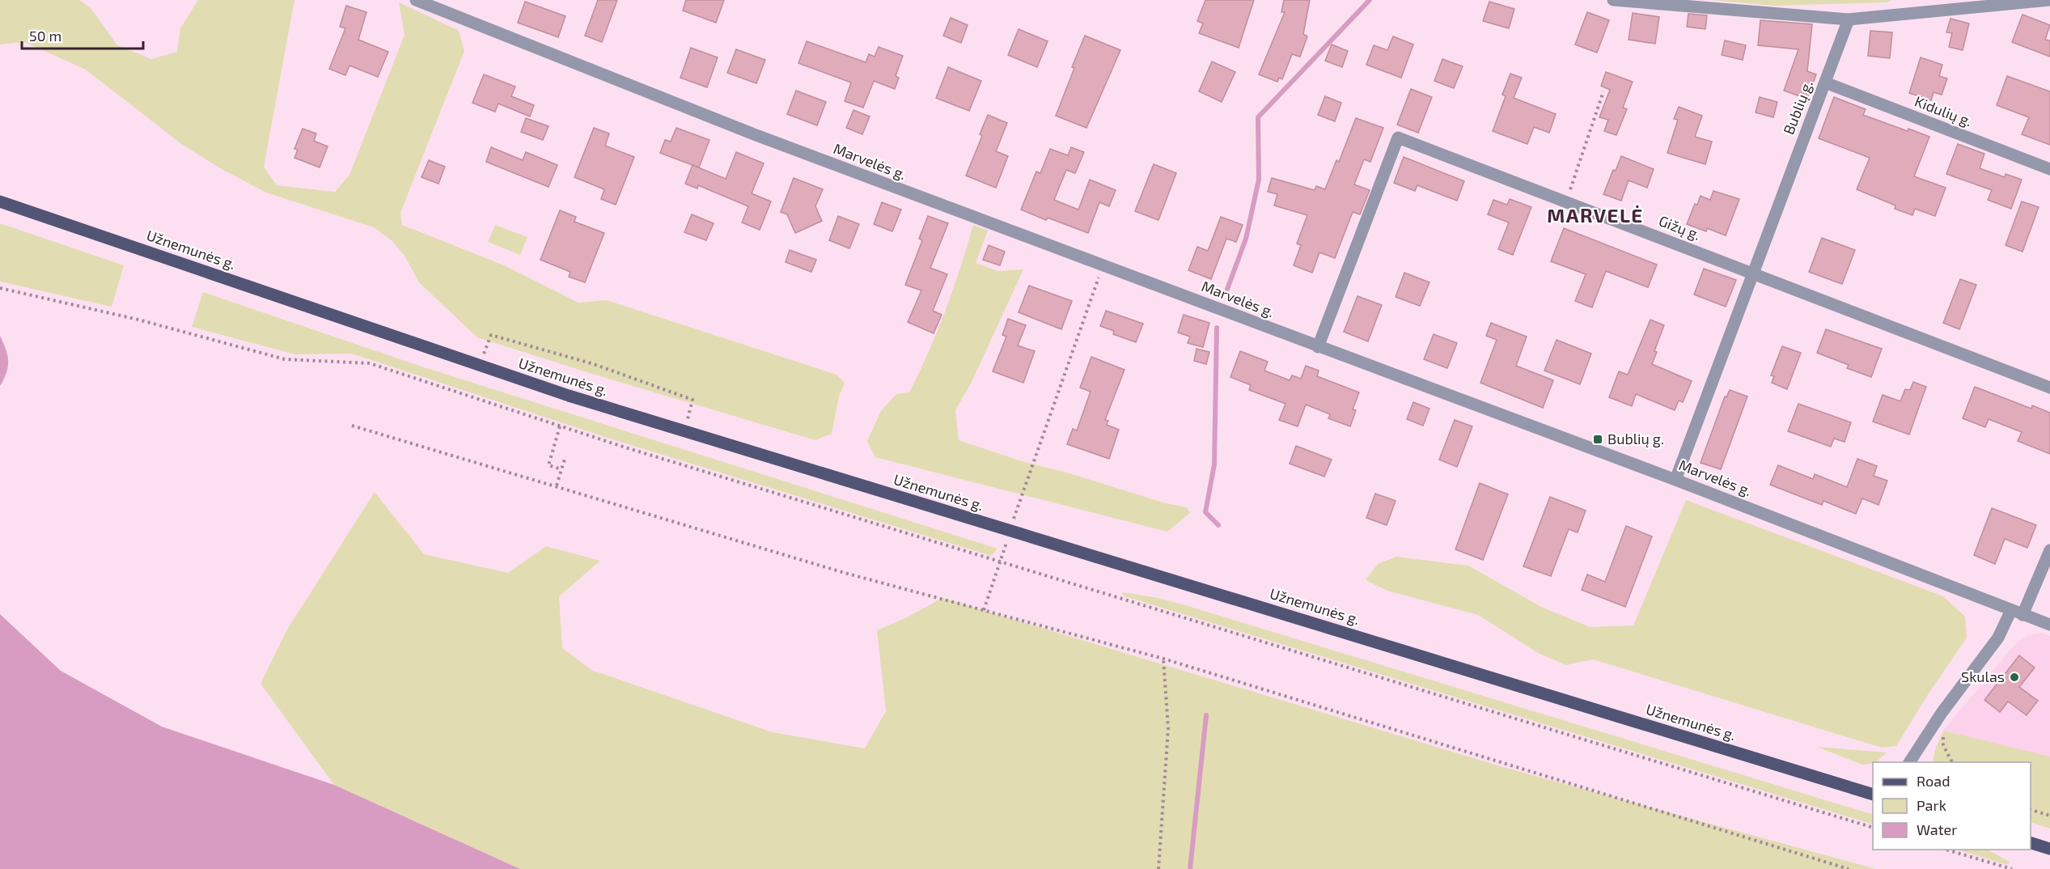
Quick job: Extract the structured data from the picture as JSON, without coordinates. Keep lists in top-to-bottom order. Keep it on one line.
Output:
{"streets":{"main road":["Užnemunės g."],"street":["Bublių g.","Kidulių g.","Marvelės g.","Gižų g."]},"crossings":[["Bublių g.","Kidulių g."],["Bublių g.","Marvelės g."],["Bublių g.","Gižų g."],["Marvelės g.","Gižų g."]],"districts":["MARVELĖ"],"places":{"transit":["Bublių g."],"other":["Skulas"]},"legend":["Road","Park","Water"],"scale_bar":"50 m"}
